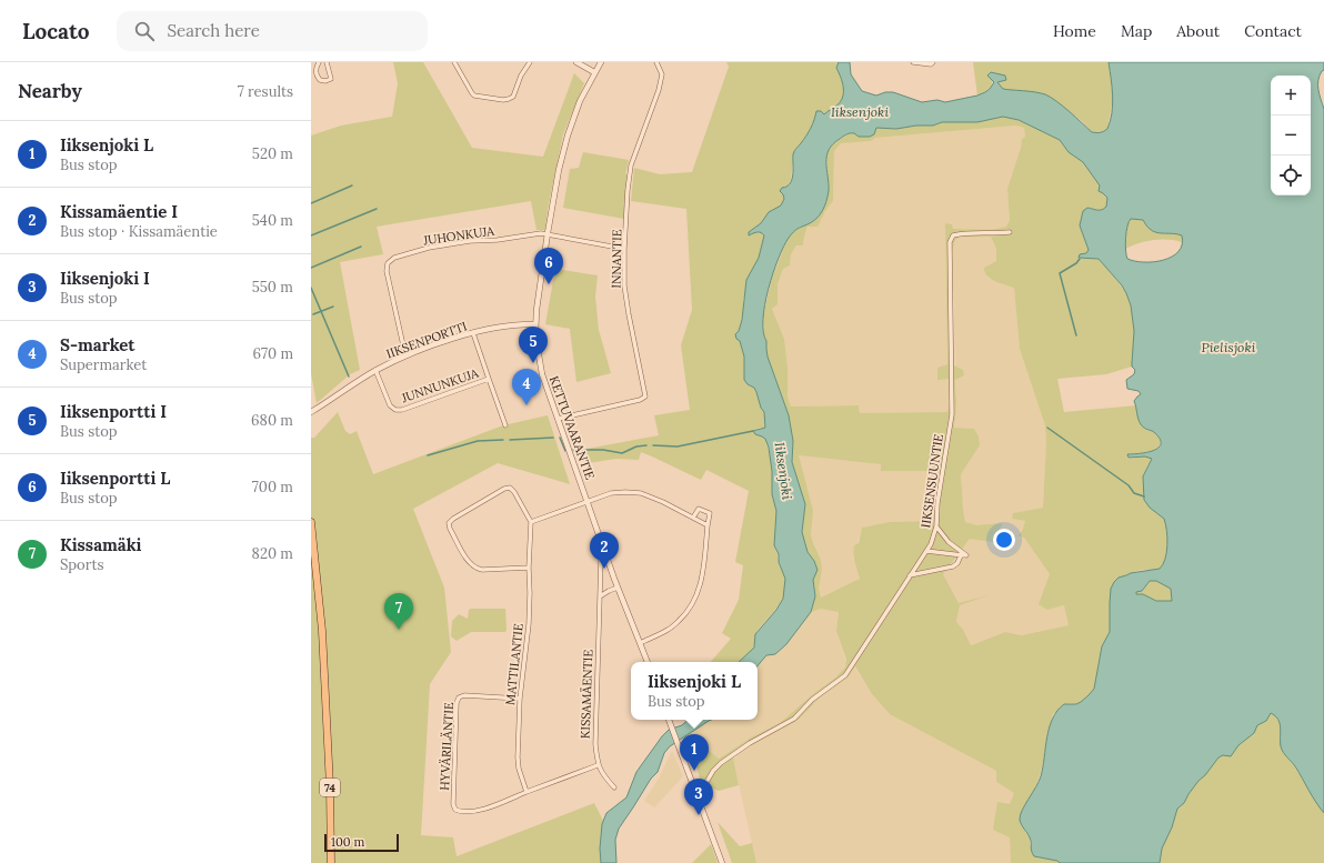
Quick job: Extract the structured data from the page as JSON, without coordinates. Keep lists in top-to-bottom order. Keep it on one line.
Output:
{"streets":{"main road":["74"],"street":["JUHONKUJA","INNANTIE","IIKSENPORTTI","JUNNUNKUJA","KETTUVAARANTIE","IIKSENSUUNTIE","MATTILANTIE","KISSAMÄENTIE","HYVÄRILÄNTIE"]},"crossings":[["JUHONKUJA","IIKSENPORTTI"],["JUHONKUJA","KETTUVAARANTIE"],["INNANTIE","KETTUVAARANTIE"],["IIKSENPORTTI","JUNNUNKUJA"],["IIKSENPORTTI","KETTUVAARANTIE"],["MATTILANTIE","HYVÄRILÄNTIE"]],"water":["Iiksenjoki","Pielisjoki"],"scale_bar":"100 m","page":{"header":"Locato","search":"Search here","nav":["Home","Map","About","Contact"],"heading":["Nearby","7 results"],"map_buttons":["+","−"],"list":[{"mark":"1","name":"Iiksenjoki L","note":"Bus stop","value":"520 m"},{"mark":"2","name":"Kissamäentie I","note":"Bus stop · Kissamäentie","value":"540 m"},{"mark":"3","name":"Iiksenjoki I","note":"Bus stop","value":"550 m"},{"mark":"4","name":"S-market","note":"Supermarket","value":"670 m"},{"mark":"5","name":"Iiksenportti I","note":"Bus stop","value":"680 m"},{"mark":"6","name":"Iiksenportti L","note":"Bus stop","value":"700 m"},{"mark":"7","name":"Kissamäki","note":"Sports","value":"820 m"}],"pins":["6","5","4","2","7","1","3"],"popup":["Iiksenjoki L","Bus stop"],"scale":"100 m"}}
